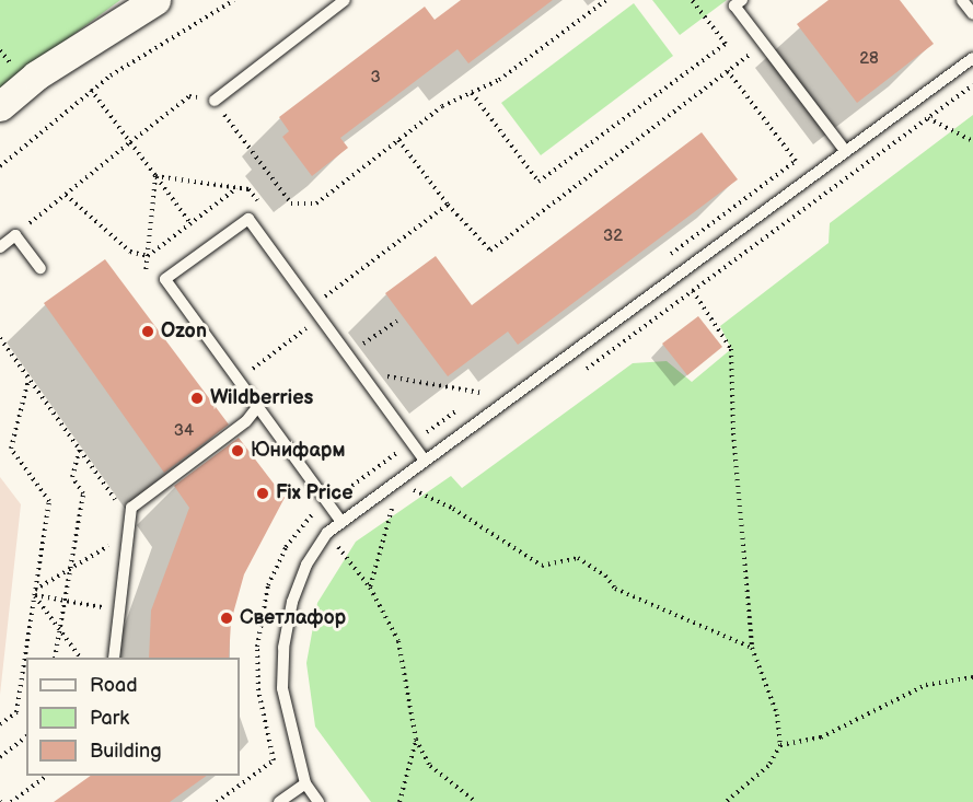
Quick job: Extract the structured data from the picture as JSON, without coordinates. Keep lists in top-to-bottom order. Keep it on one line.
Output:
{"places":["Ozon","Wildberries","Юнифарм","Fix Price","Светлафор"],"house_numbers":["28","3","32","34"],"legend":["Road","Park","Building"]}
